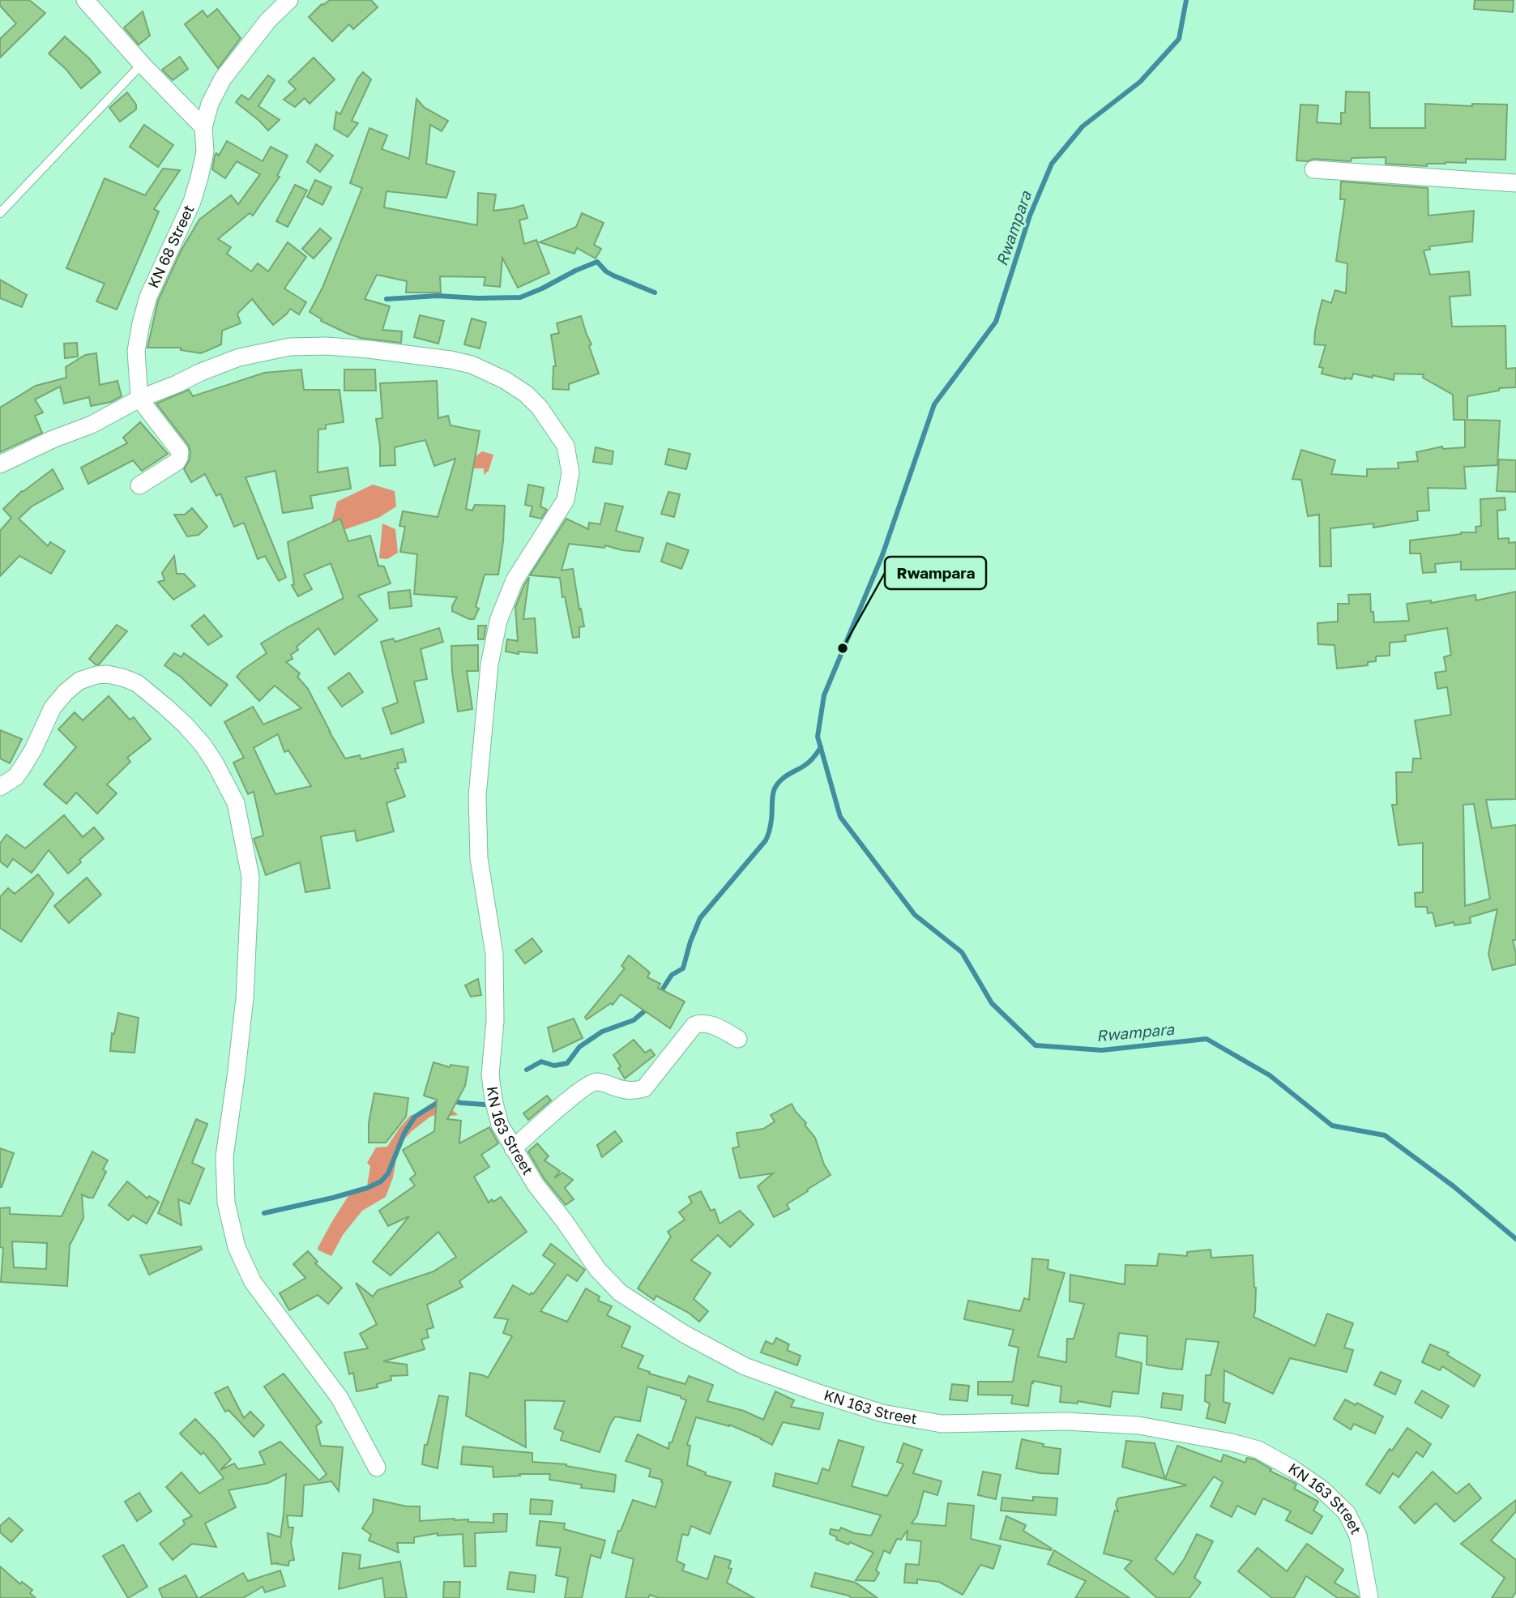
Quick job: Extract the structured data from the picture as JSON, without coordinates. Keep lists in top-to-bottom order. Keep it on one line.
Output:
{"streets":{"street":["KN 68 Street","KN 163 Street"]},"crossings":[["KN 68 Street","KN 163 Street"]],"water":["Rwampara"],"places":["Rwampara"]}
